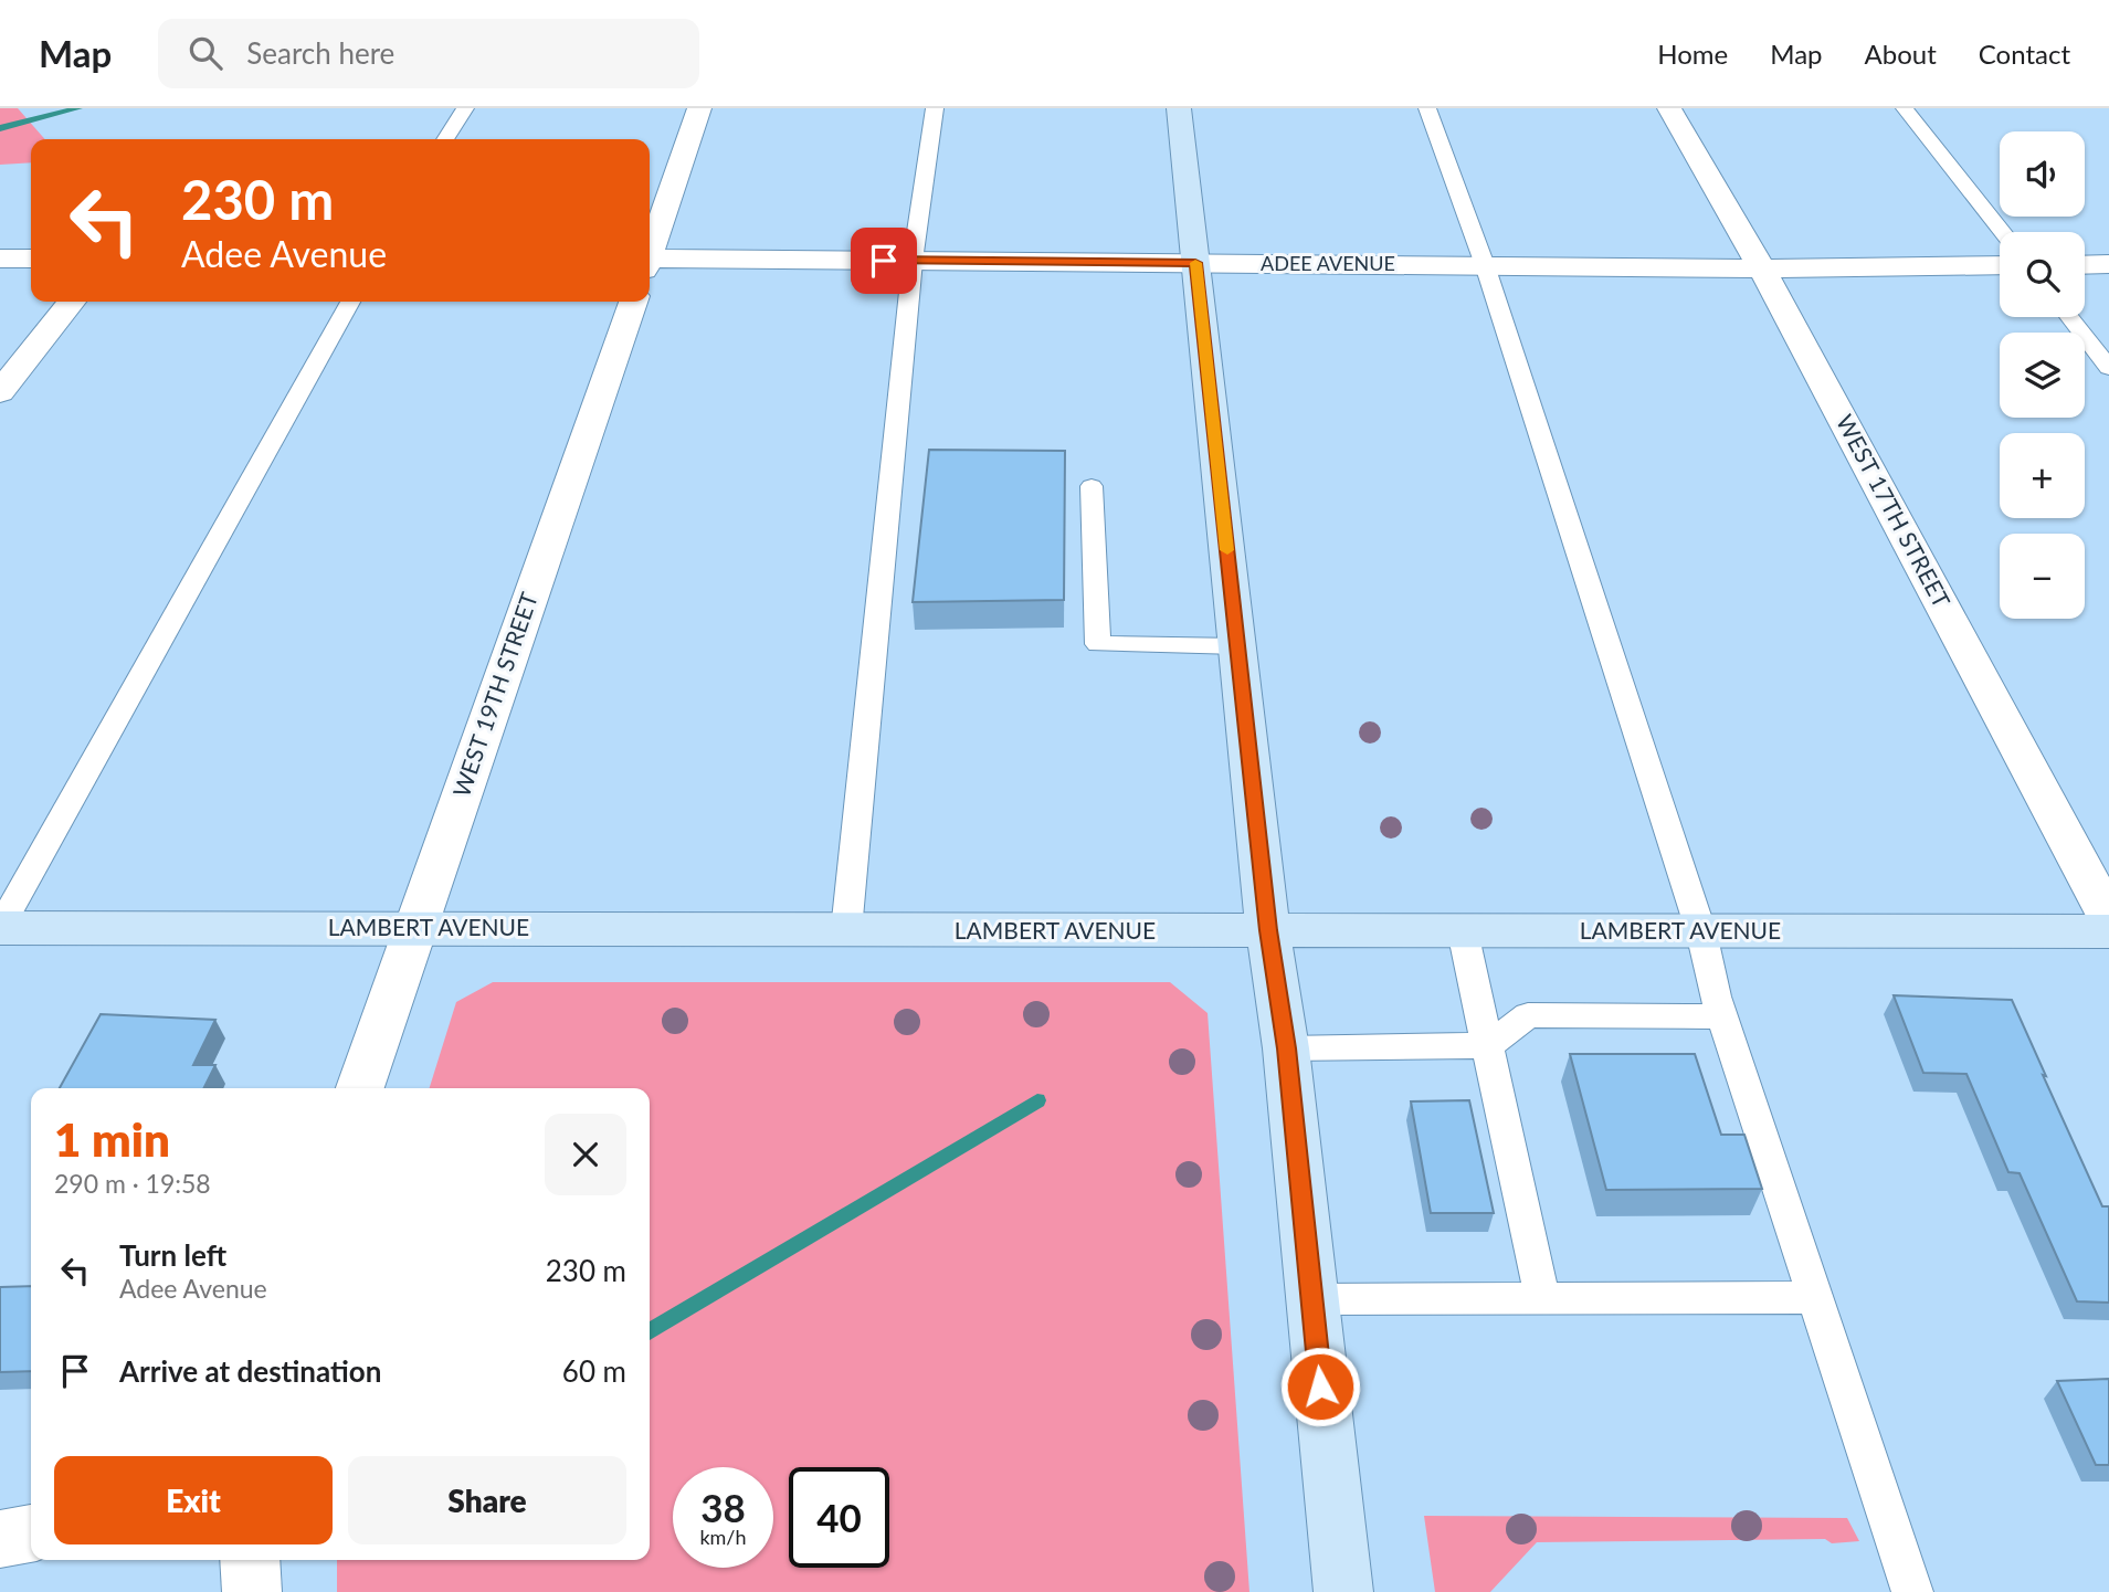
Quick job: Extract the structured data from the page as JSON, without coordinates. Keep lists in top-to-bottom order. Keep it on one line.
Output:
{"streets":{"street":["ADEE AVENUE","WEST 17TH STREET","WEST 19TH STREET","LAMBERT AVENUE"]},"crossings":[["ADEE AVENUE","WEST 17TH STREET"],["WEST 19TH STREET","LAMBERT AVENUE"]],"page":{"header":"Map","search":"Search here","nav":["Home","Map","About","Contact"],"map_buttons":["+","−"],"turn":["230 m","Adee Avenue"],"heading":["1 min","290 m · 19:58"],"list":[{"name":"Turn left","note":"Adee Avenue","value":"230 m"},{"name":"Arrive at destination","value":"60 m"}],"buttons":["Exit","Share"],"speed":"38 km/h","limit":"40"}}
